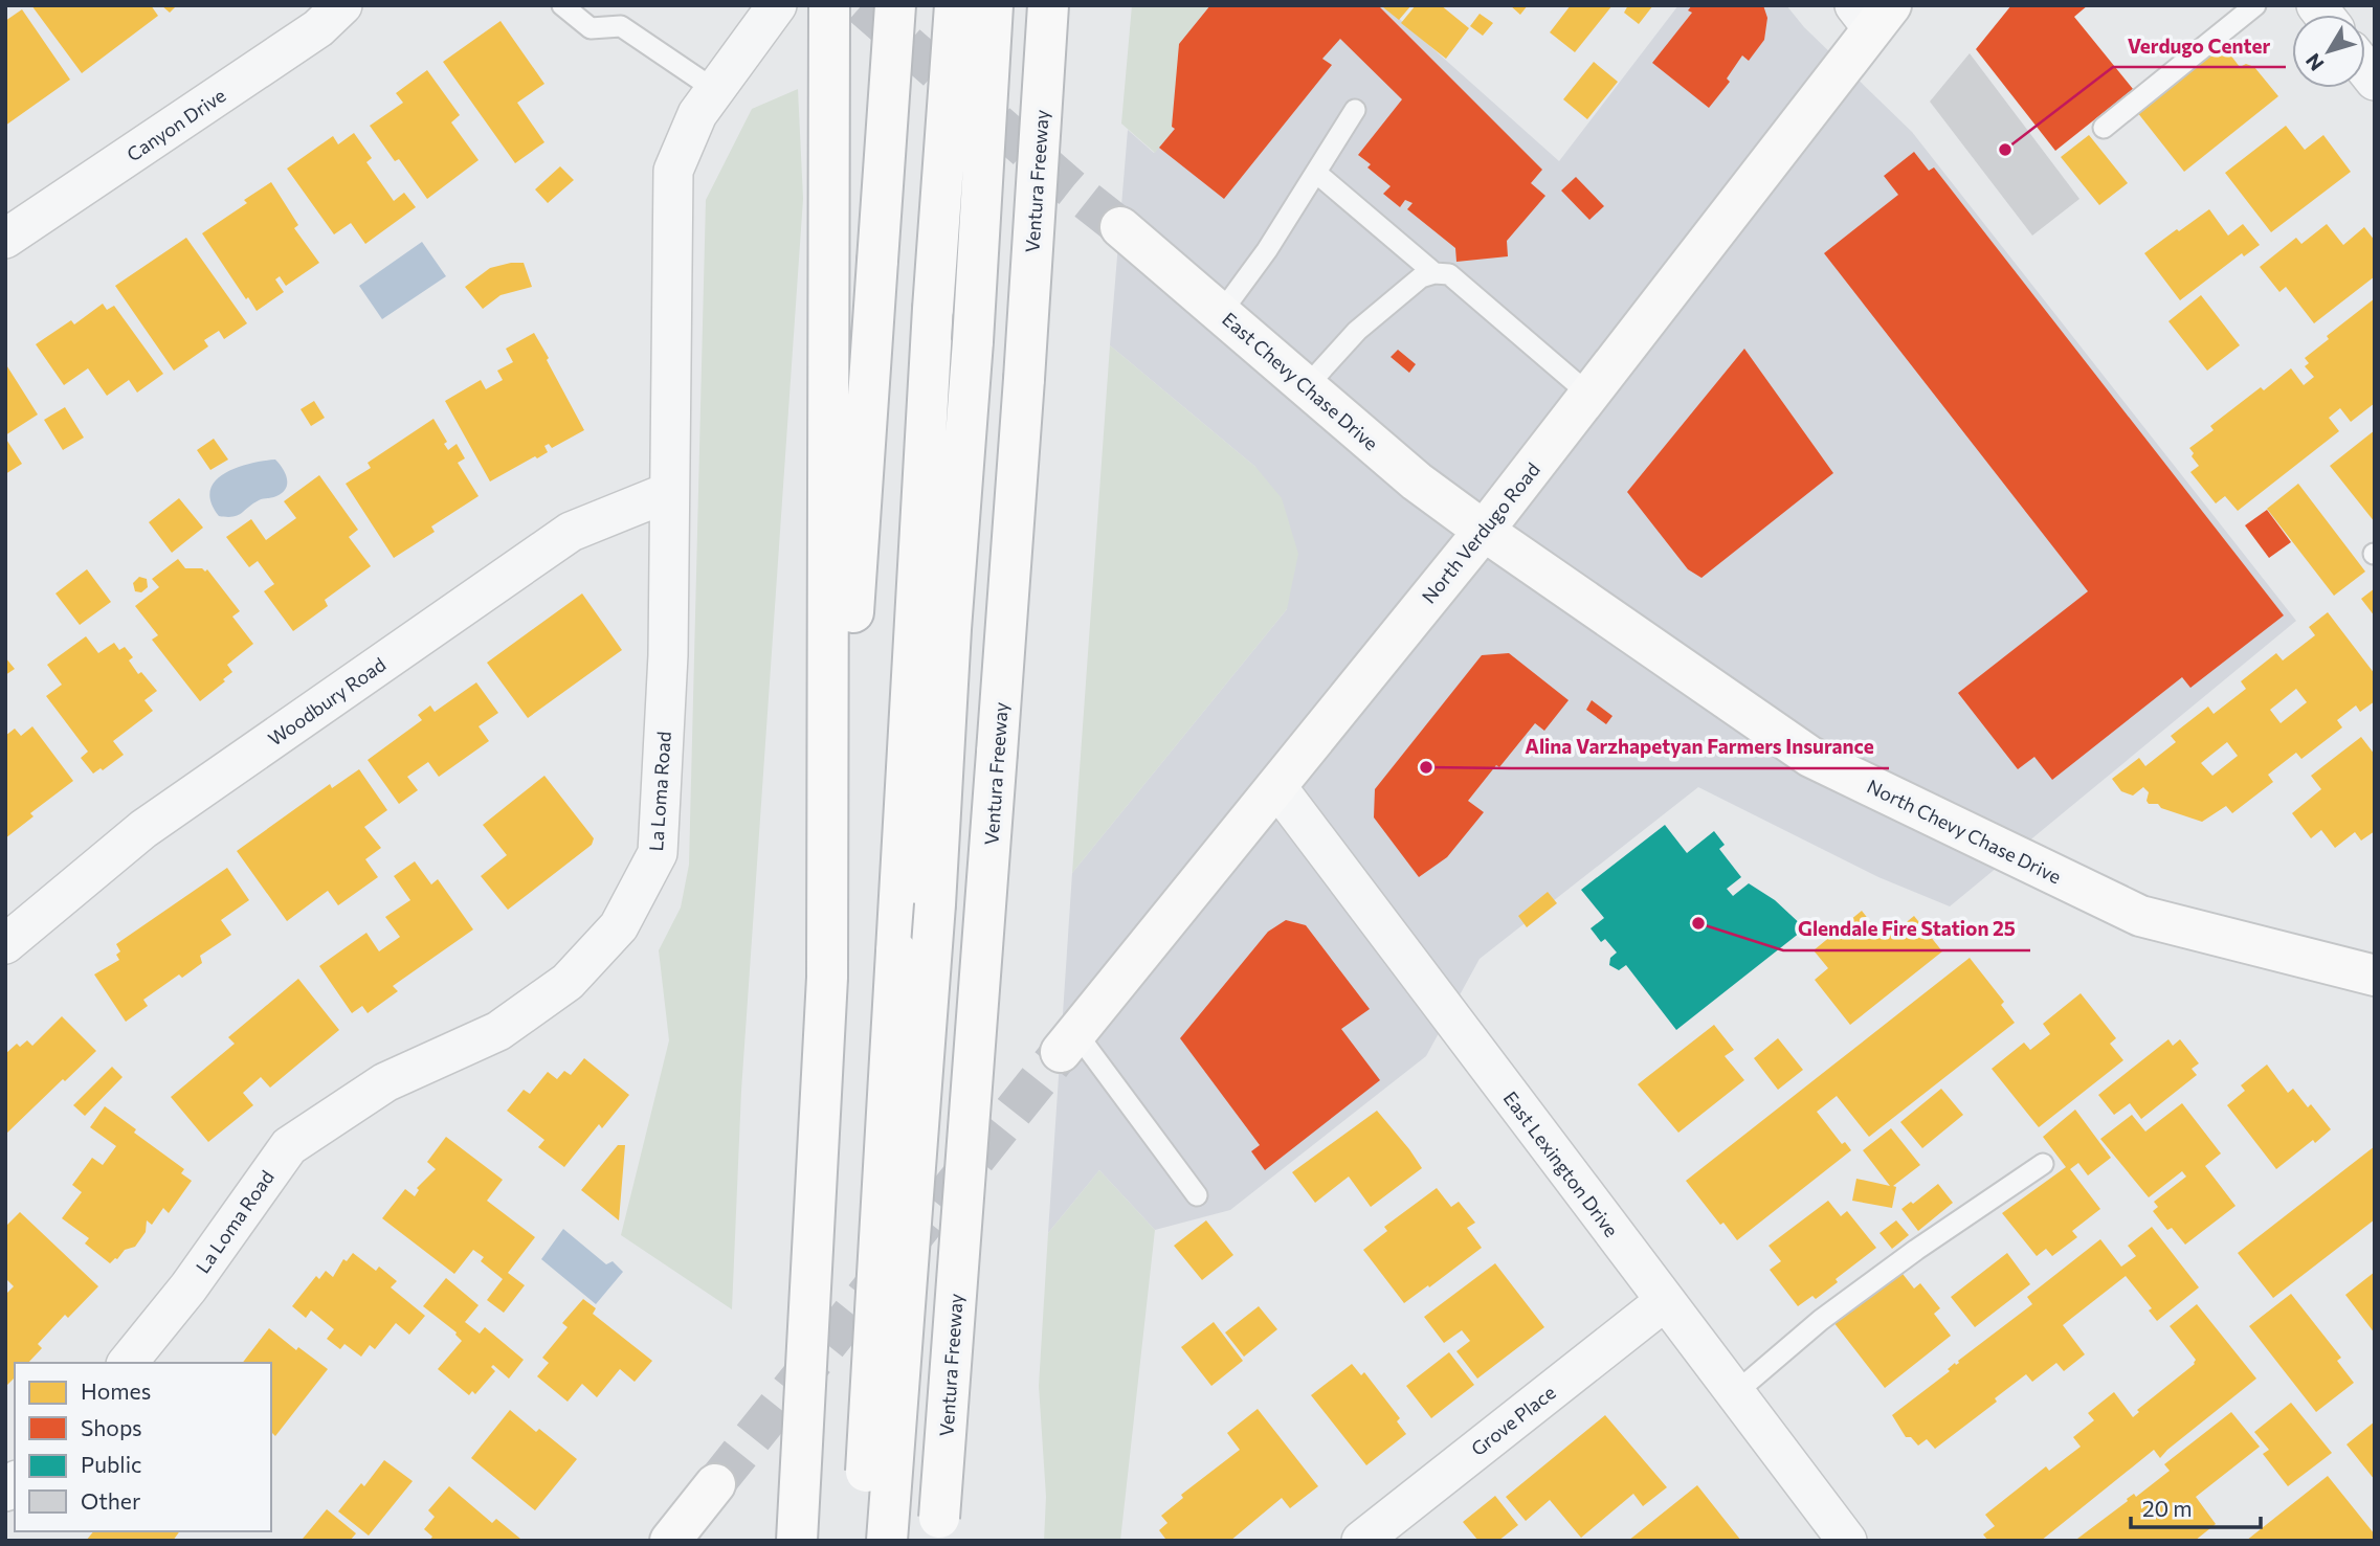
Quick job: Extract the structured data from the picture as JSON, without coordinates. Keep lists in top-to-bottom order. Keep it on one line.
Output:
{"streets":{"main road":["Ventura Freeway","East Chevy Chase Drive","North Verdugo Road","North Chevy Chase Drive"],"street":["Canyon Drive","Woodbury Road","La Loma Road","East Lexington Drive","Grove Place"]},"crossings":[["East Chevy Chase Drive","North Verdugo Road"],["East Chevy Chase Drive","North Chevy Chase Drive"],["North Verdugo Road","North Chevy Chase Drive"],["North Verdugo Road","East Lexington Drive"],["Woodbury Road","La Loma Road"],["East Lexington Drive","Grove Place"]],"places":["Verdugo Center","Alina Varzhapetyan Farmers Insurance","Glendale Fire Station 25"],"legend":["Homes","Shops","Public","Other"],"scale_bar":"20 m","north":"bottom left"}
